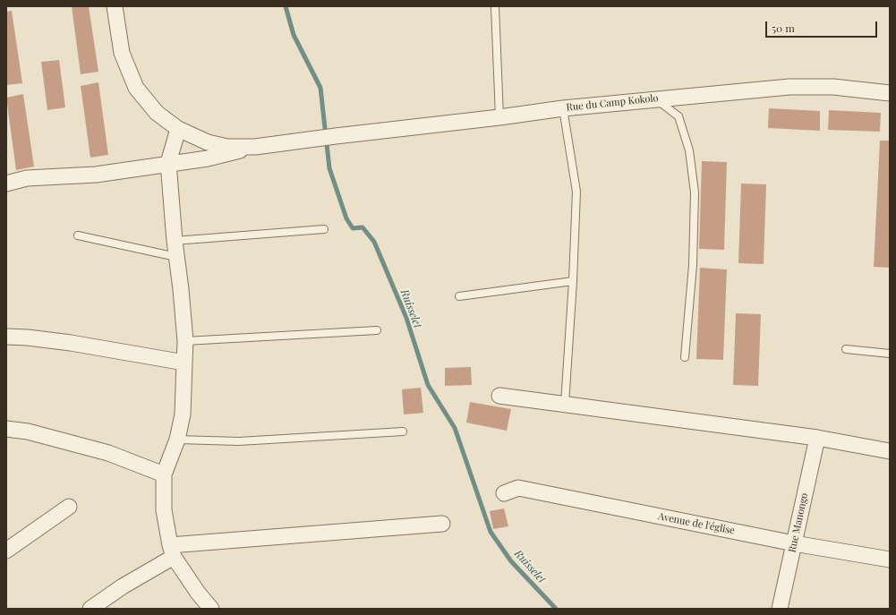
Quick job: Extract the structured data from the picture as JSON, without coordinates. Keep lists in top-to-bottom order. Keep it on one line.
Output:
{"streets":{"street":["Rue du Camp Kokolo","Rue Manongo","Avenue de l'église"]},"crossings":[["Rue Manongo","Avenue de l'église"]],"water":["Ruisselet"],"scale_bar":"50 m"}
